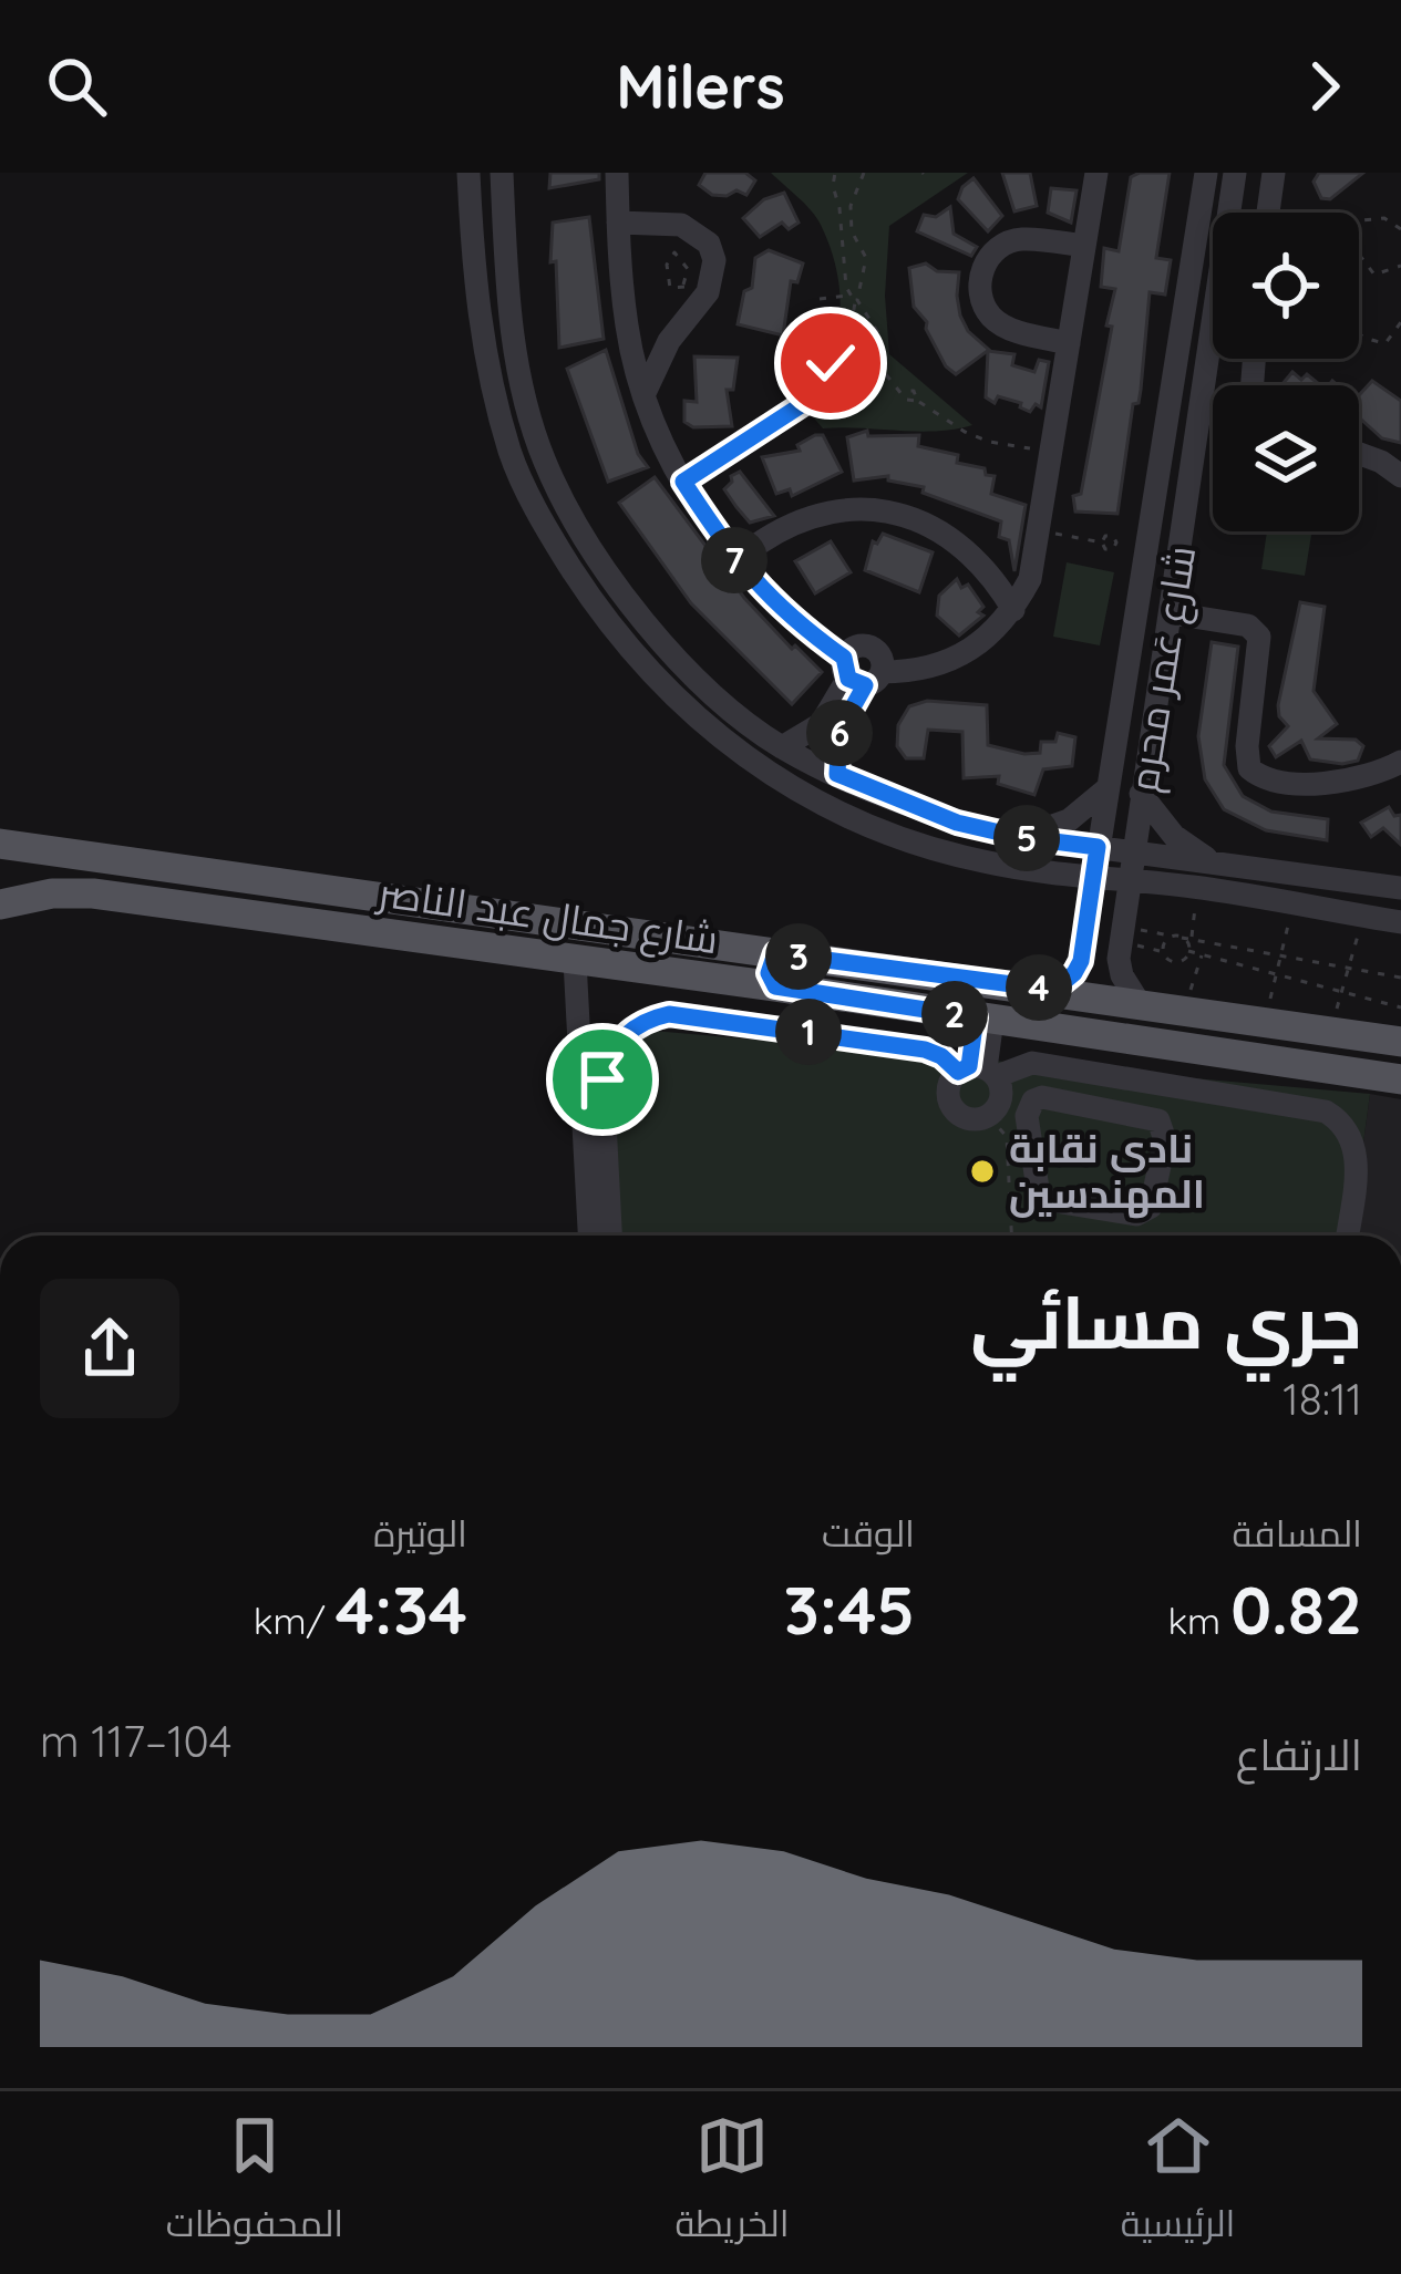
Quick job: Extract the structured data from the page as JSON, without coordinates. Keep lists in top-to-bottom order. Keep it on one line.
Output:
{"streets":{"main road":["شارع جمال عبد الناصر"],"street":["شارع عَمر محرم"]},"crossings":[["شارع عَمر محرم","شارع جمال عبد الناصر"]],"places":["نادى نقابة المهندسين"],"page":{"header":"Milers","pins":["7","6","5","3","4","2","1"],"heading":["جري مسائي","18:11"],"stats":[["المسافة","0.82 km"],["الوقت","3:45"],["الوتيرة","4:34 /km"]],"chart":["الارتفاع","104–117 m"],"tabs":["الرئيسية","الخريطة","المحفوظات"]}}
